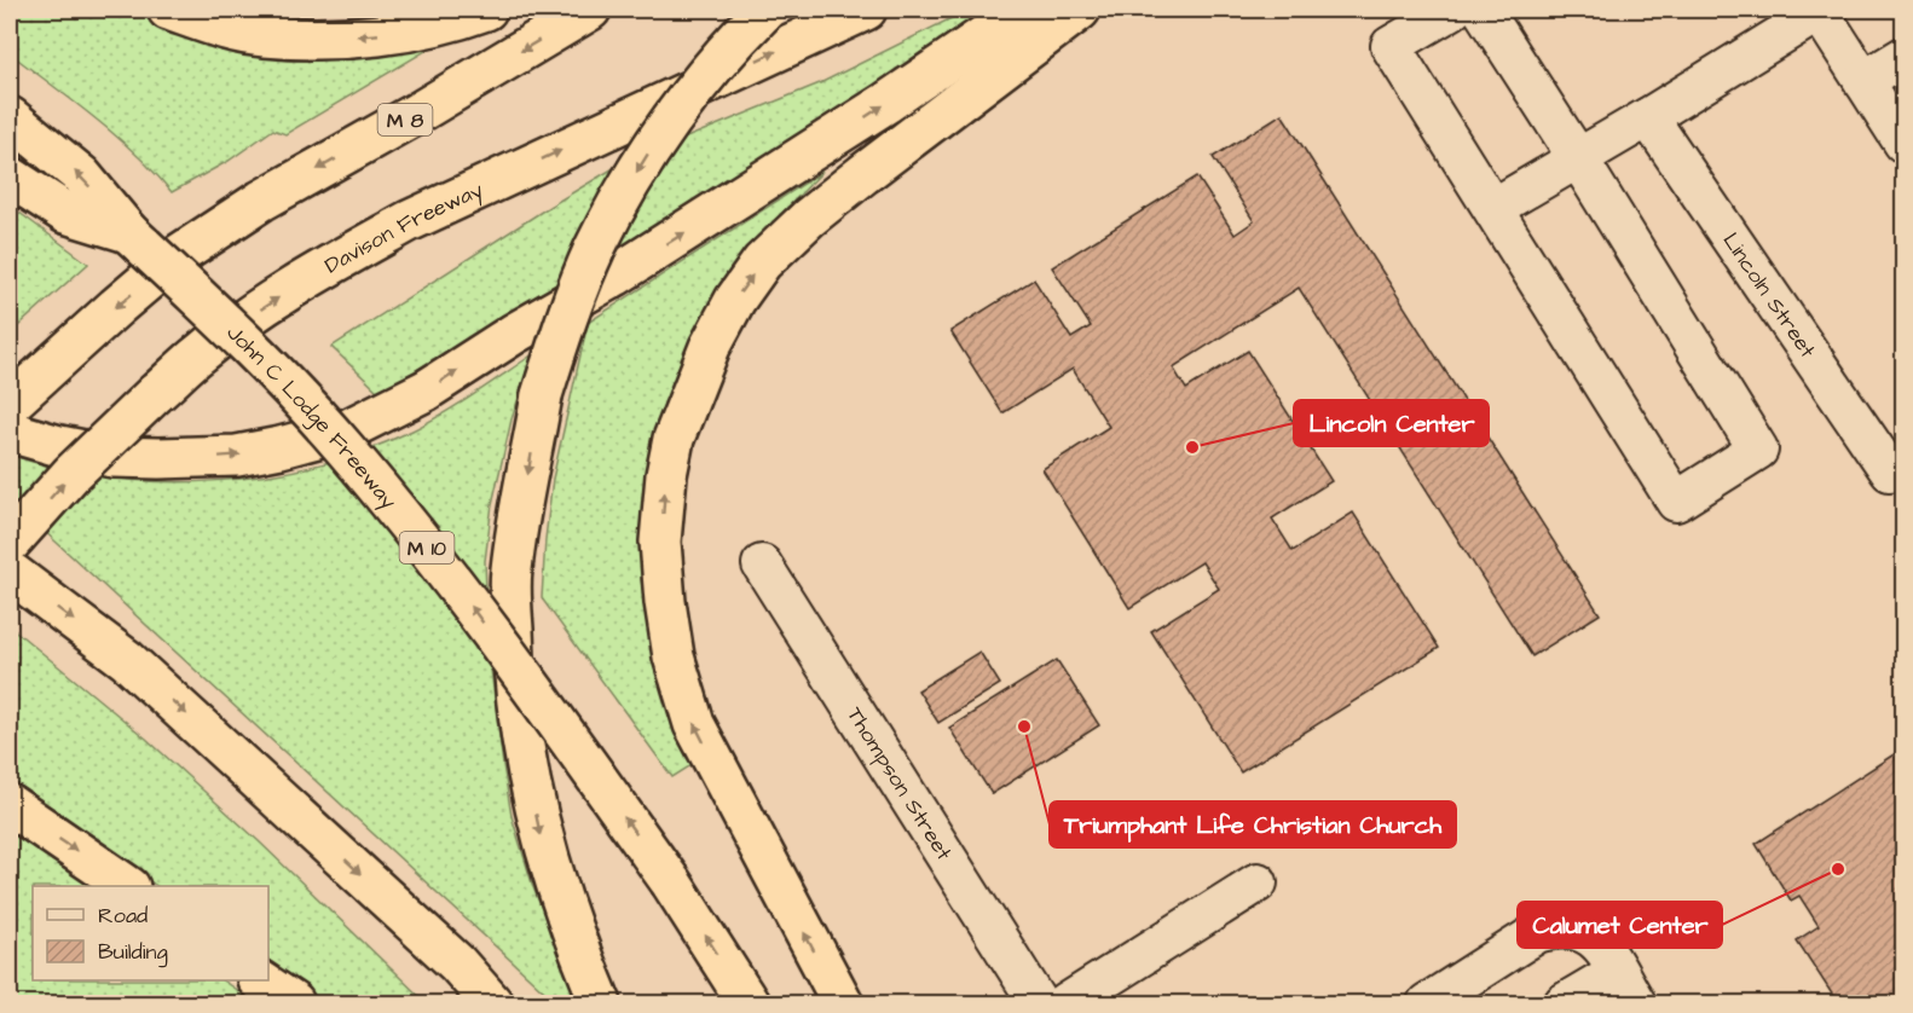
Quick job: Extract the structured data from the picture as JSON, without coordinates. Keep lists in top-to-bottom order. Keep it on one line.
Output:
{"streets":{"highway":["M 8","Davison Freeway","John C Lodge Freeway","M 10"],"street":["Lincoln Street","Thompson Street"]},"places":["Lincoln Center","Triumphant Life Christian Church","Calumet Center"],"legend":["Road","Building"]}
